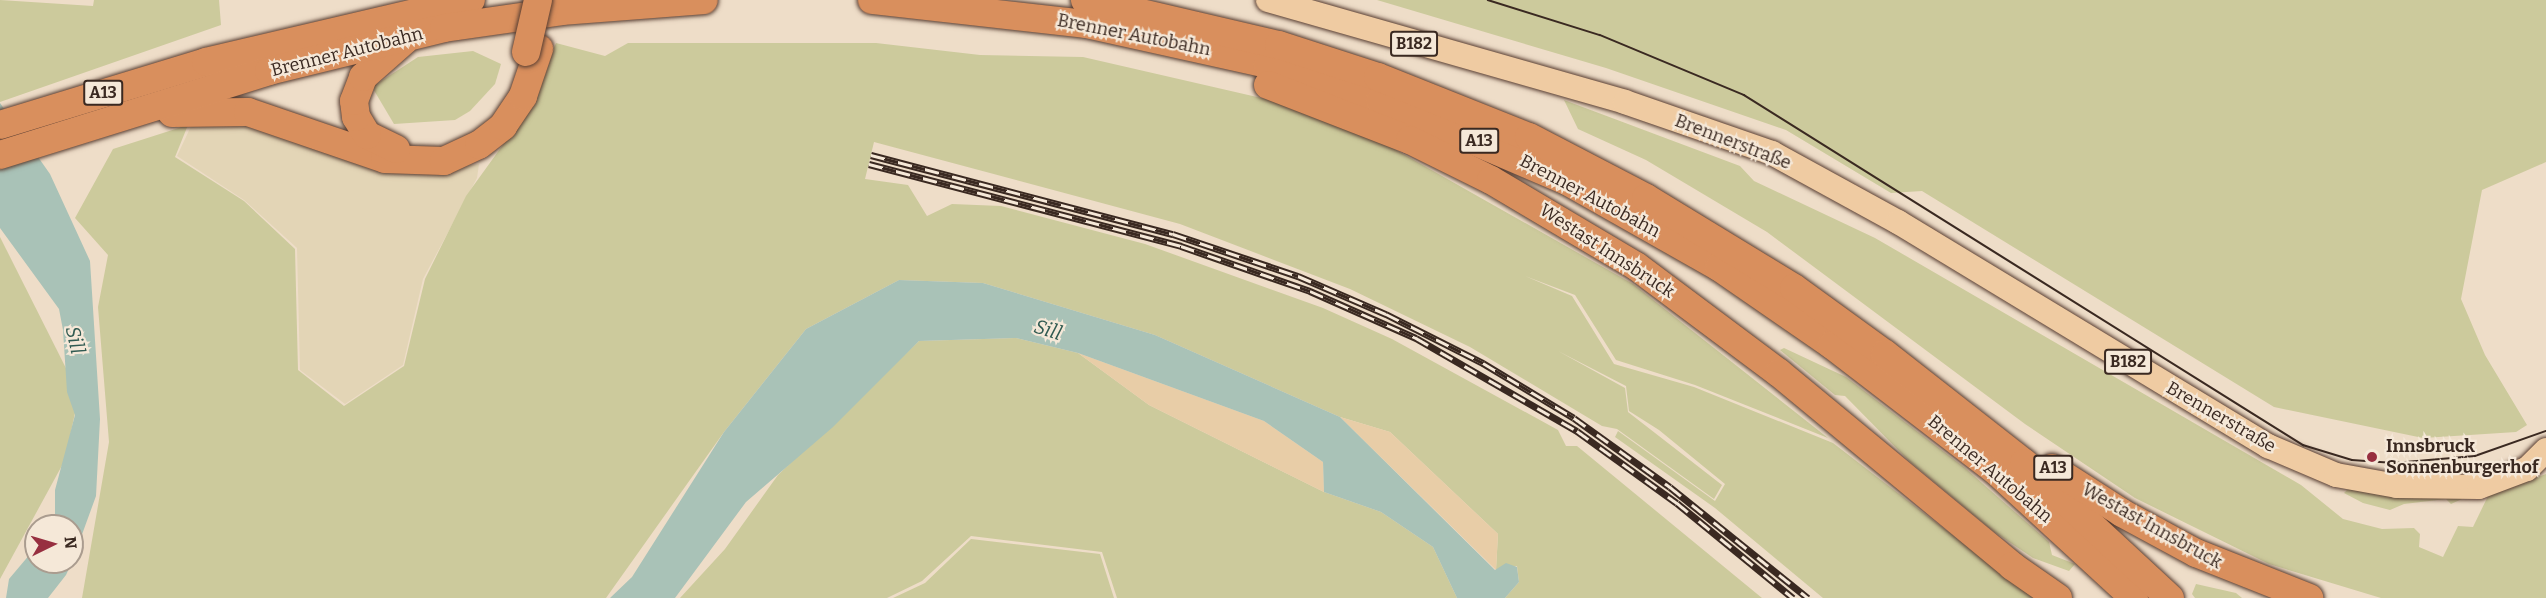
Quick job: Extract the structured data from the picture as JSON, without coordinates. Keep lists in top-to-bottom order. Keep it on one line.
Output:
{"streets":{"highway":["Brenner Autobahn","A13","Westast Innsbruck"],"main road":["B182","Brennerstraße"]},"crossings":[["Brenner Autobahn","A13"],["Brenner Autobahn","Westast Innsbruck"]],"water":["Sill"],"places":["Innsbruck Sonnenburgerhof"],"north":"right"}
